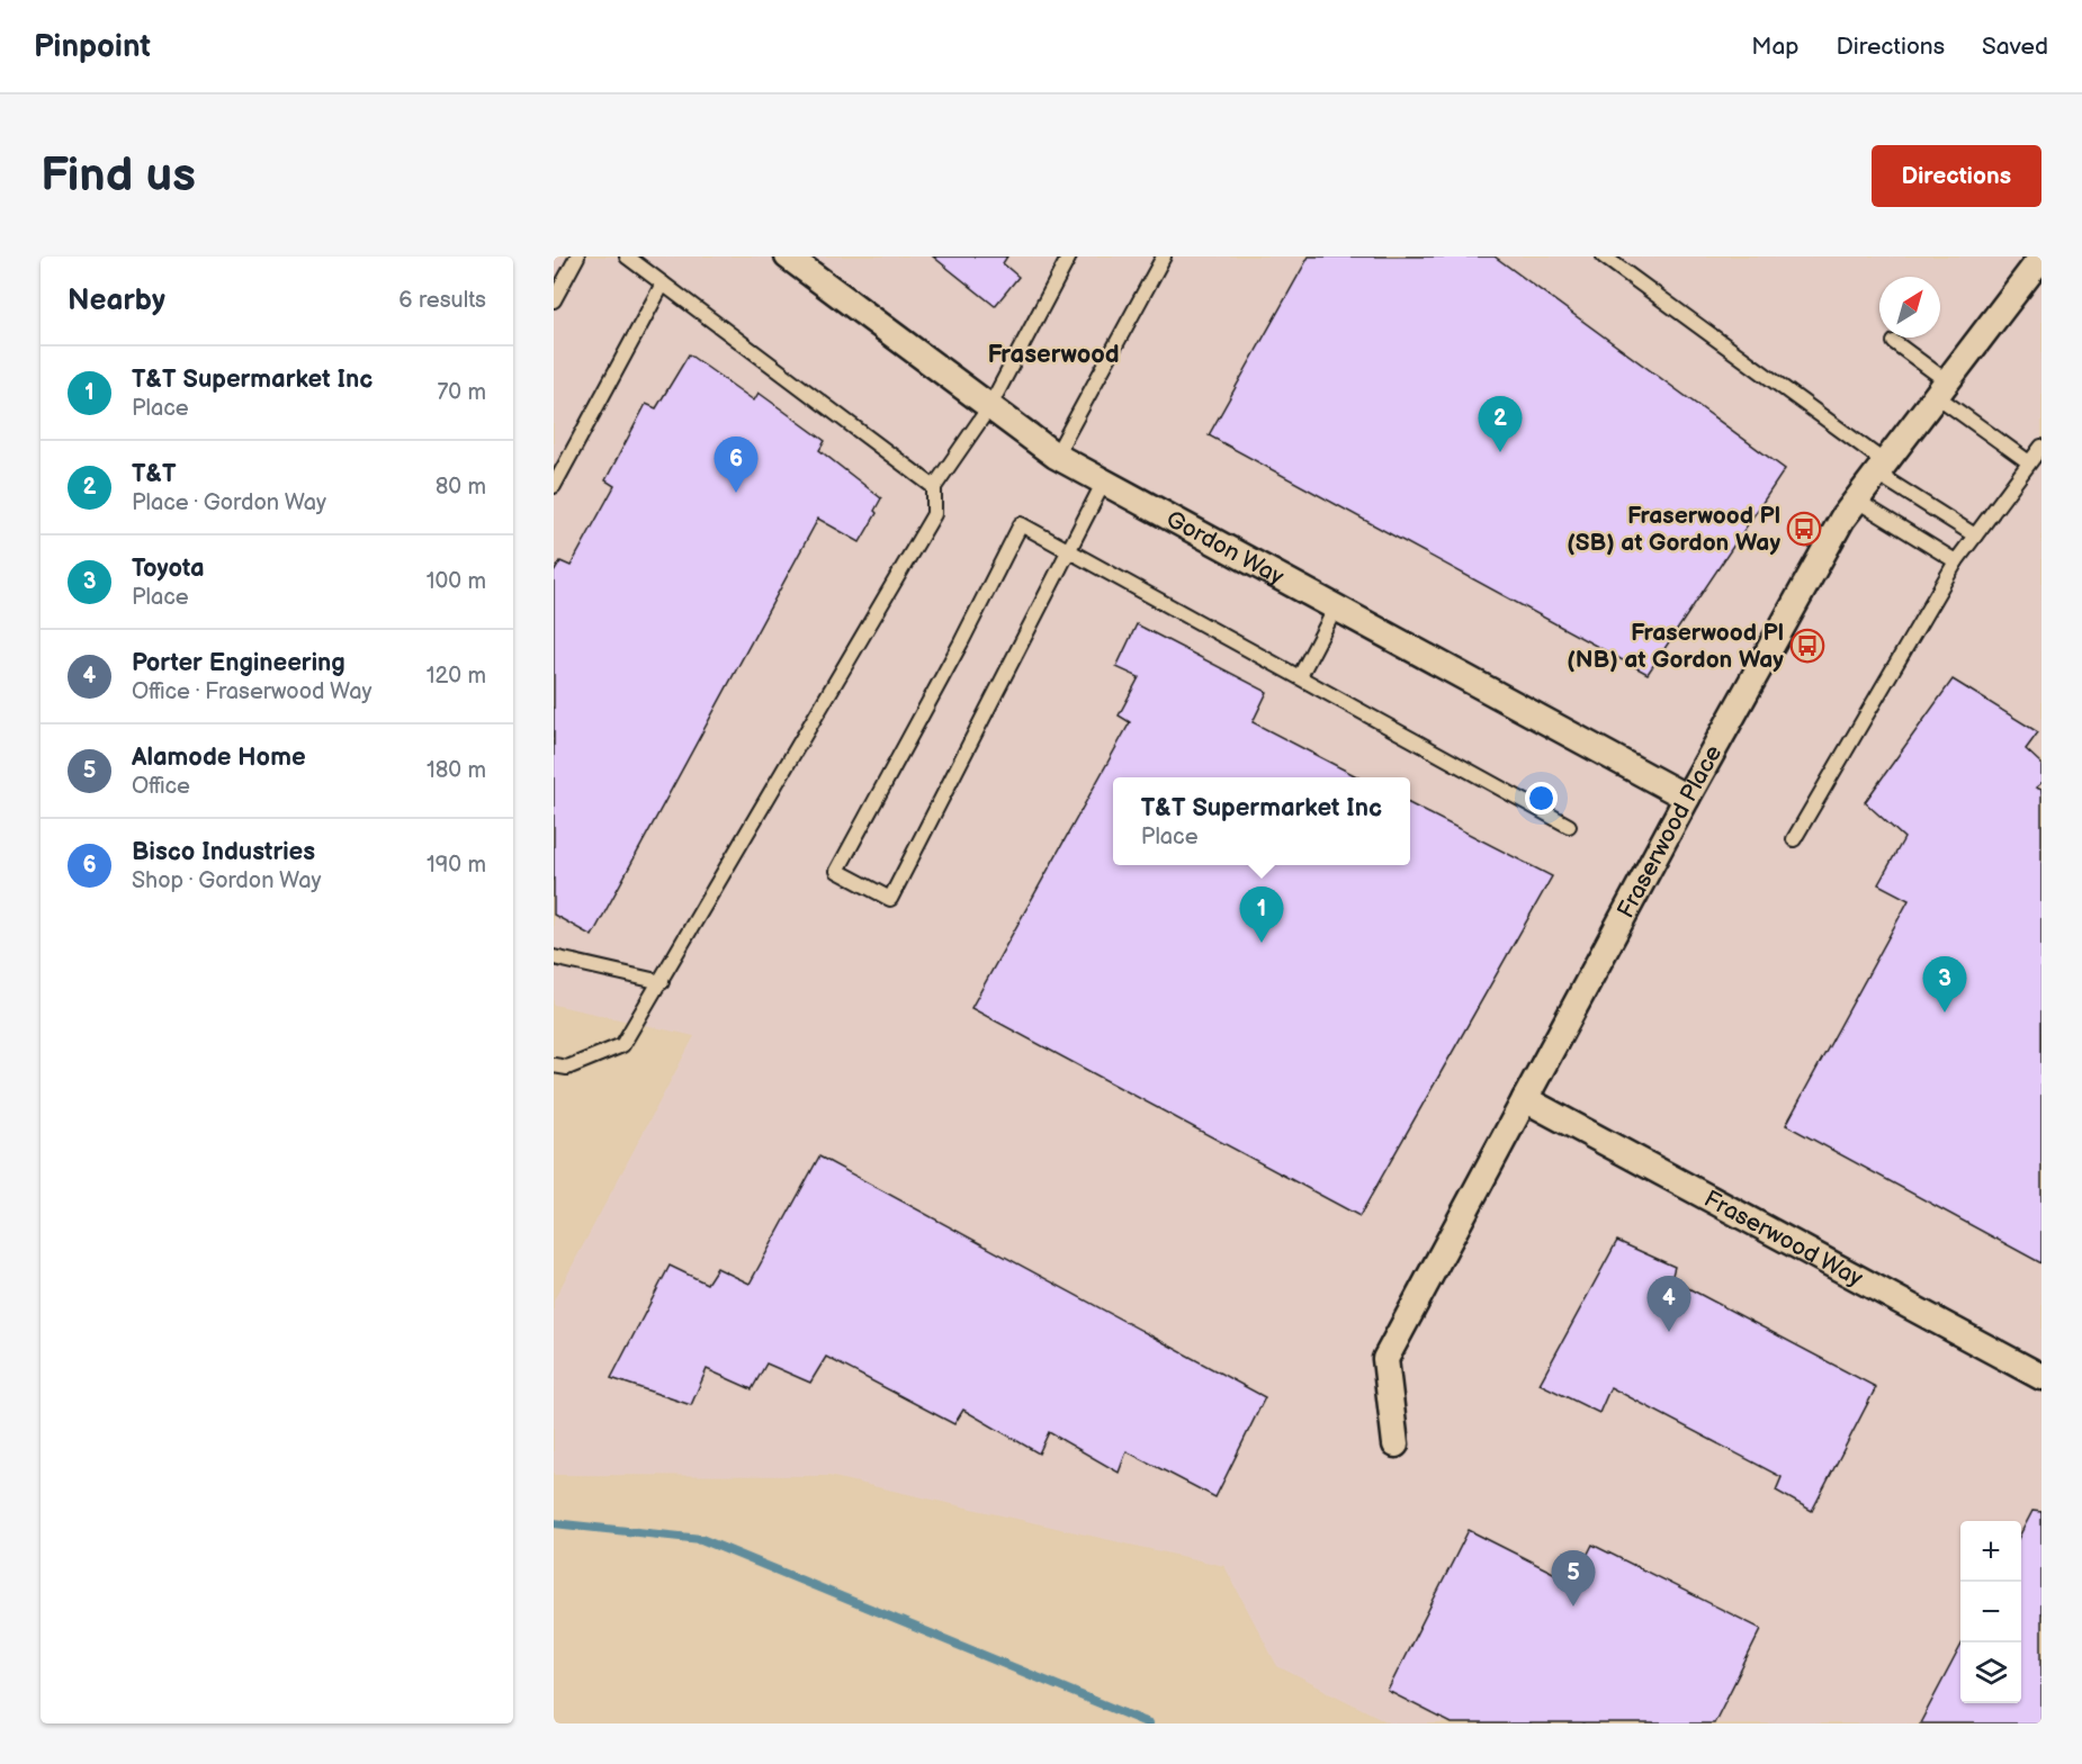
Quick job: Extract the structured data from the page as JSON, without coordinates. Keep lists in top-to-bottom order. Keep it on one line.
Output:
{"streets":{"street":["Gordon Way","Fraserwood Place","Fraserwood Way"]},"crossings":[["Gordon Way","Fraserwood Place"],["Fraserwood Place","Fraserwood Way"]],"districts":["Fraserwood"],"places":{"bus stop":["Fraserwood Pl (SB) at Gordon Way","Fraserwood Pl (NB) at Gordon Way"]},"north":"top right","page":{"header":"Pinpoint","nav":["Map","Directions","Saved"],"buttons":"Directions","title":"Find us","heading":["Nearby","6 results"],"list":[{"mark":"1","name":"T&T Supermarket Inc","note":"Place","value":"70 m"},{"mark":"2","name":"T&T","note":"Place · Gordon Way","value":"80 m"},{"mark":"3","name":"Toyota","note":"Place","value":"100 m"},{"mark":"4","name":"Porter Engineering","note":"Office · Fraserwood Way","value":"120 m"},{"mark":"5","name":"Alamode Home","note":"Office","value":"180 m"},{"mark":"6","name":"Bisco Industries","note":"Shop · Gordon Way","value":"190 m"}],"pins":["2","6","1","3","4","5"],"popup":["T&T Supermarket Inc","Place"],"map_buttons":["+","−"]}}
